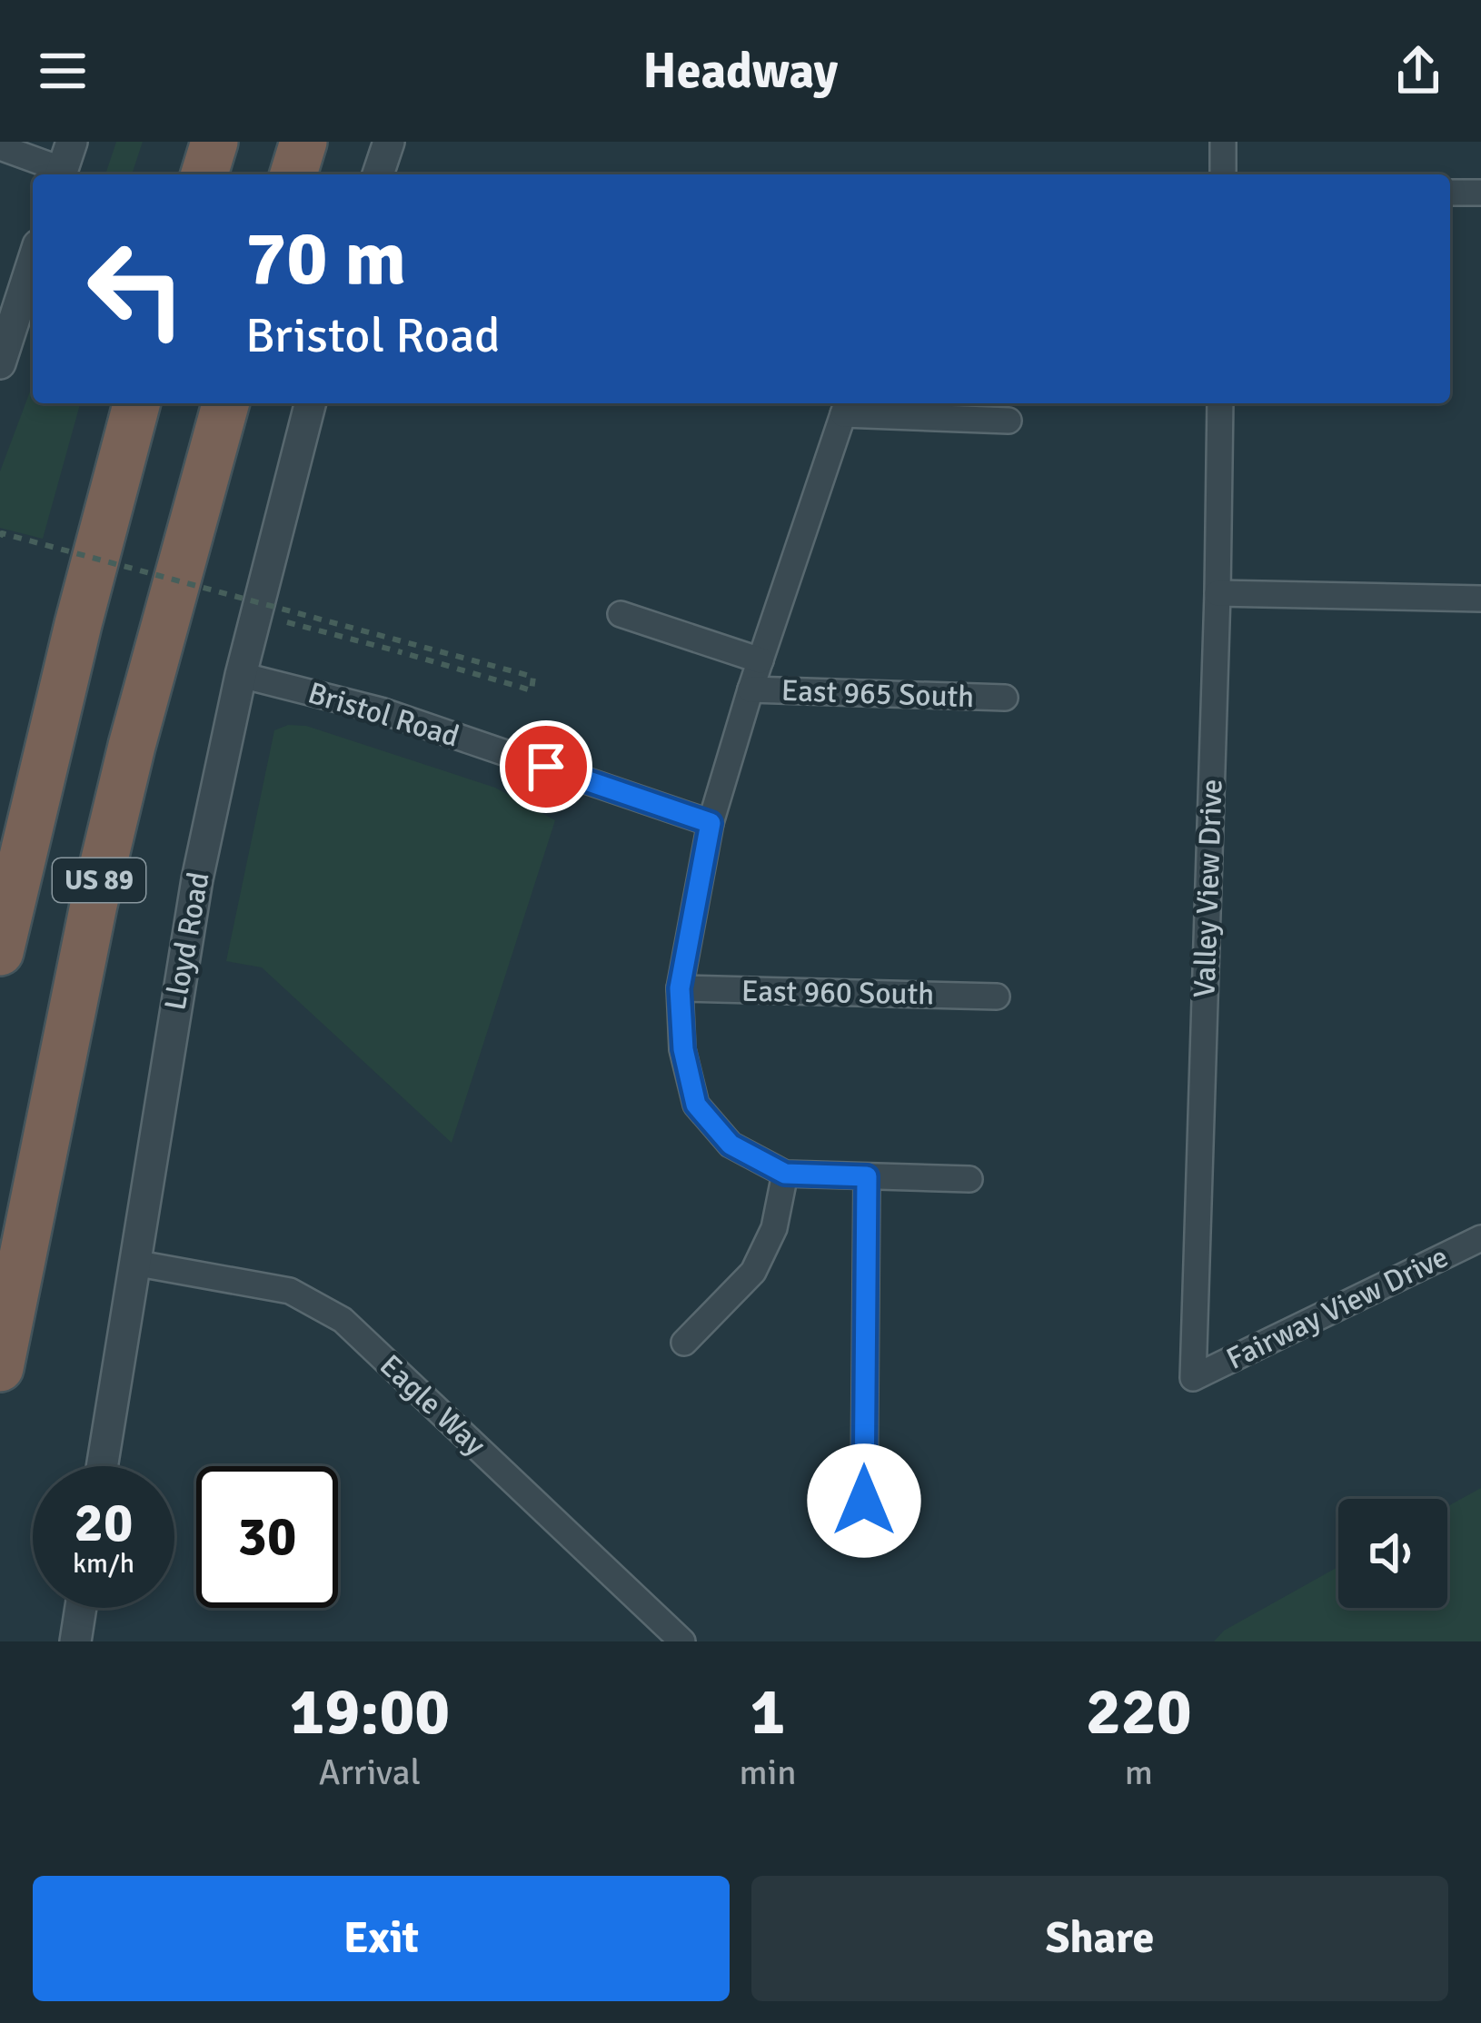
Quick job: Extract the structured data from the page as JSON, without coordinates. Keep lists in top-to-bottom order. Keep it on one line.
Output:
{"streets":{"highway":["US 89"],"street":["East 965 South","Bristol Road","Valley View Drive","Lloyd Road","East 960 South","Fairway View Drive","Eagle Way"]},"crossings":[["Bristol Road","Lloyd Road"],["Valley View Drive","Fairway View Drive"],["Lloyd Road","Eagle Way"]],"page":{"header":"Headway","turn":["70 m","Bristol Road"],"speed":"20 km/h","limit":"30","eta":["19:00","Arrival","1","min","220","m"],"buttons":["Exit","Share"]}}
